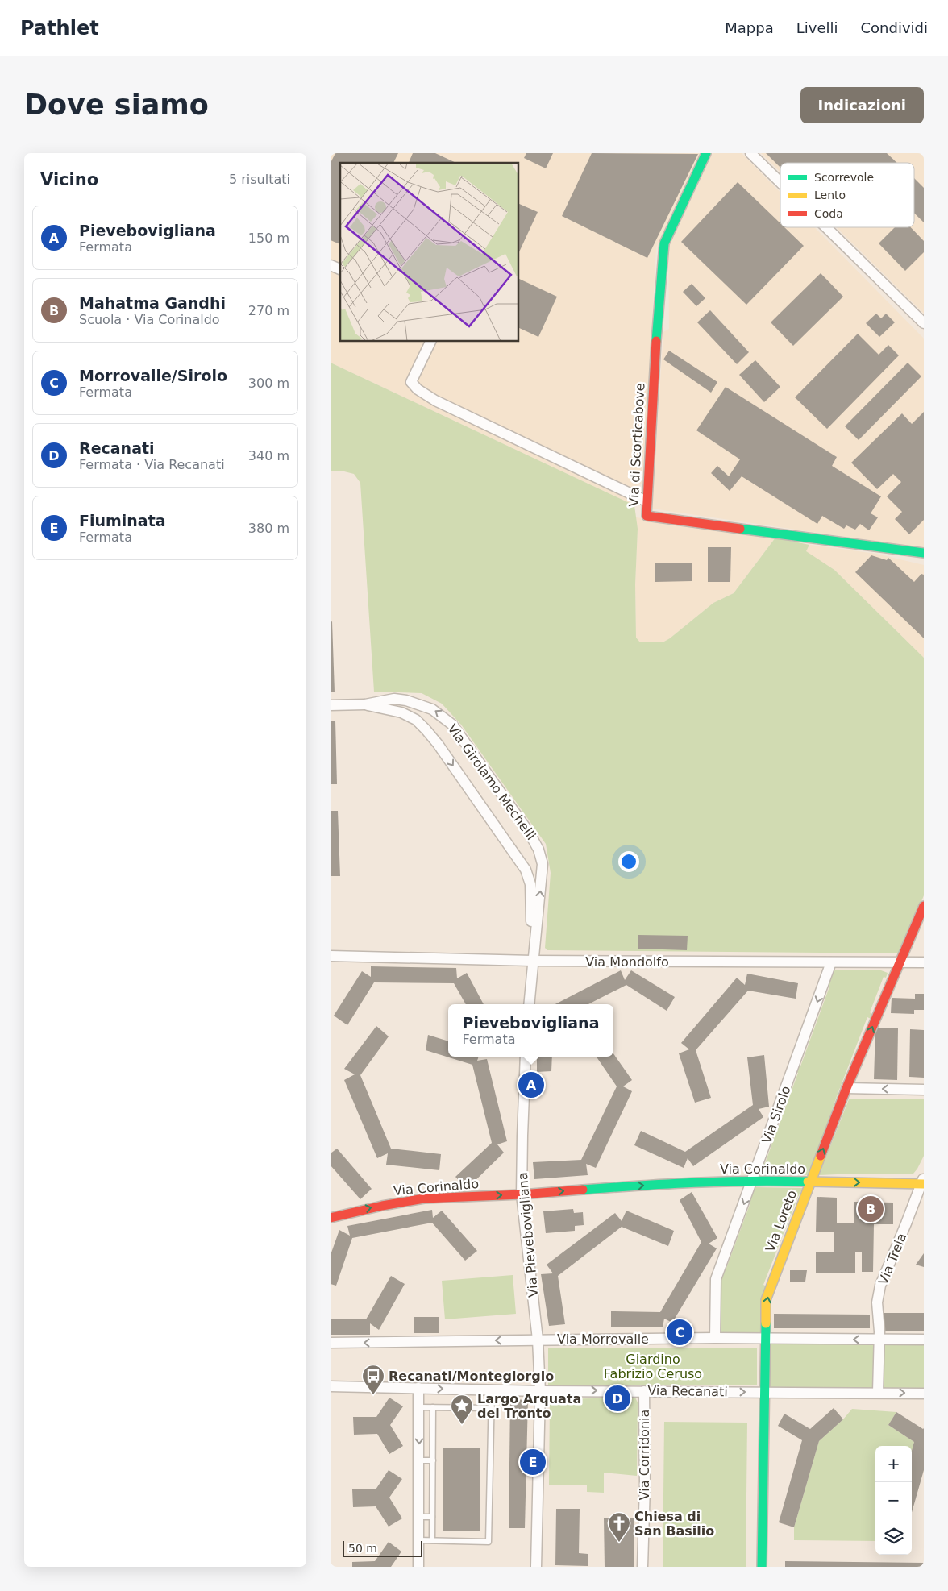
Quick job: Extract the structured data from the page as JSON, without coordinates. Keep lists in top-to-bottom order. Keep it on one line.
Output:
{"streets":{"street":["Via di Scorticabove","Via Girolamo Mechelli","Via Mondolfo","Via Sirolo","Via Corinaldo","Via Loreto","Via Pievebovigliana","Via Treia","Via Morrovalle","Via Recanati","Via Corridonia"]},"crossings":[["Via Girolamo Mechelli","Via Mondolfo"],["Via Mondolfo","Via Sirolo"],["Via Mondolfo","Via Loreto"],["Via Sirolo","Via Corinaldo"],["Via Sirolo","Via Morrovalle"],["Via Corinaldo","Via Loreto"],["Via Corinaldo","Via Pievebovigliana"],["Via Corinaldo","Via Treia"],["Via Loreto","Via Morrovalle"],["Via Loreto","Via Recanati"],["Via Pievebovigliana","Via Morrovalle"],["Via Pievebovigliana","Via Recanati"],["Via Treia","Via Morrovalle"],["Via Treia","Via Recanati"],["Via Recanati","Via Corridonia"]],"one_way":["Via Sirolo","Via Corinaldo","Via Loreto","Via Morrovalle","Via Recanati"],"parks":["Giardino Fabrizio Ceruso"],"places":{"bus stop":["Recanati/Montegiorgio"],"place":["Largo Arquata del Tronto"],"church":["Chiesa di San Basilio"]},"legend":["Scorrevole","Lento","Coda"],"scale_bar":"50 m","page":{"header":"Pathlet","nav":["Mappa","Livelli","Condividi"],"buttons":"Indicazioni","title":"Dove siamo","heading":["Vicino","5 risultati"],"list":[{"mark":"A","name":"Pievebovigliana","note":"Fermata","value":"150 m"},{"mark":"B","name":"Mahatma Gandhi","note":"Scuola · Via Corinaldo","value":"270 m"},{"mark":"C","name":"Morrovalle/Sirolo","note":"Fermata","value":"300 m"},{"mark":"D","name":"Recanati","note":"Fermata · Via Recanati","value":"340 m"},{"mark":"E","name":"Fiuminata","note":"Fermata","value":"380 m"}],"popup":["Pievebovigliana","Fermata"],"pins":["A","B","C","D","E"],"map_buttons":["+","−"],"scale":"50 m"}}
